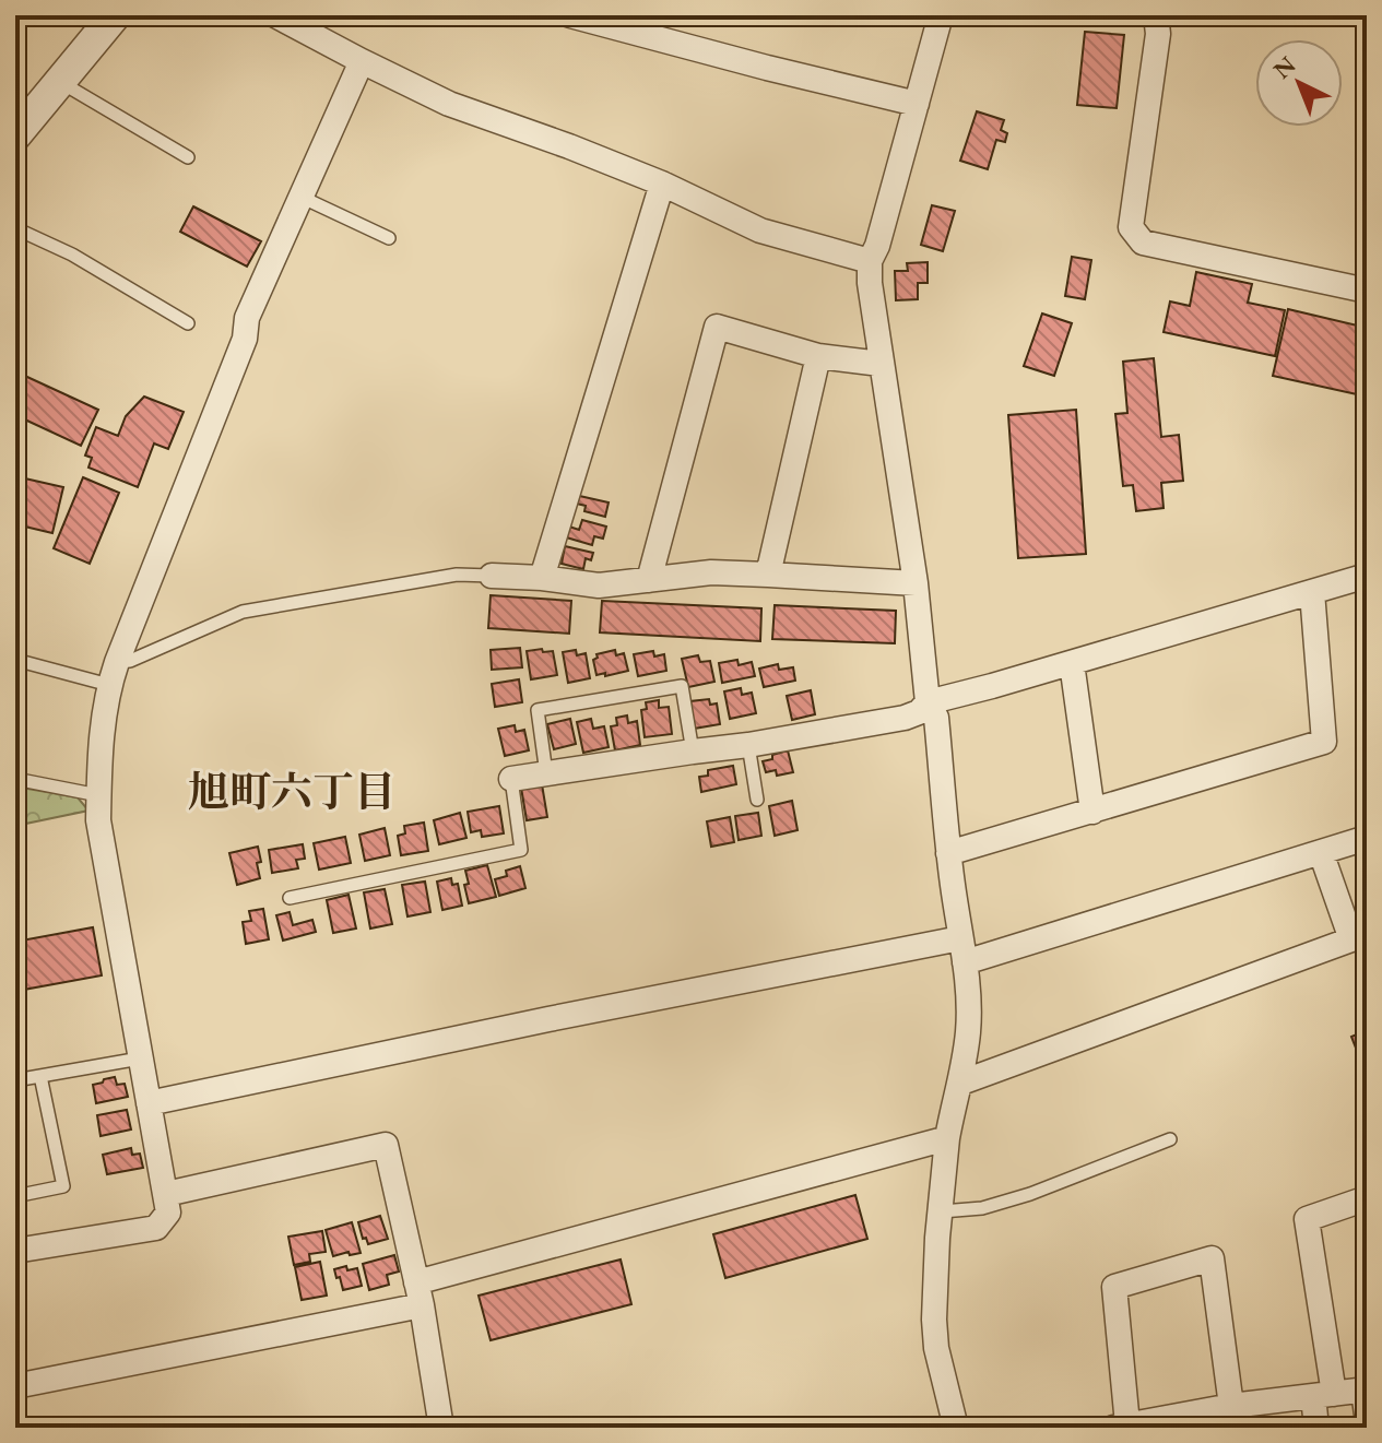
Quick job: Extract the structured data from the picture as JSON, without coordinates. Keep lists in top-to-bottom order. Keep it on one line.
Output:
{"districts":["旭町六丁目"],"north":"top left"}
